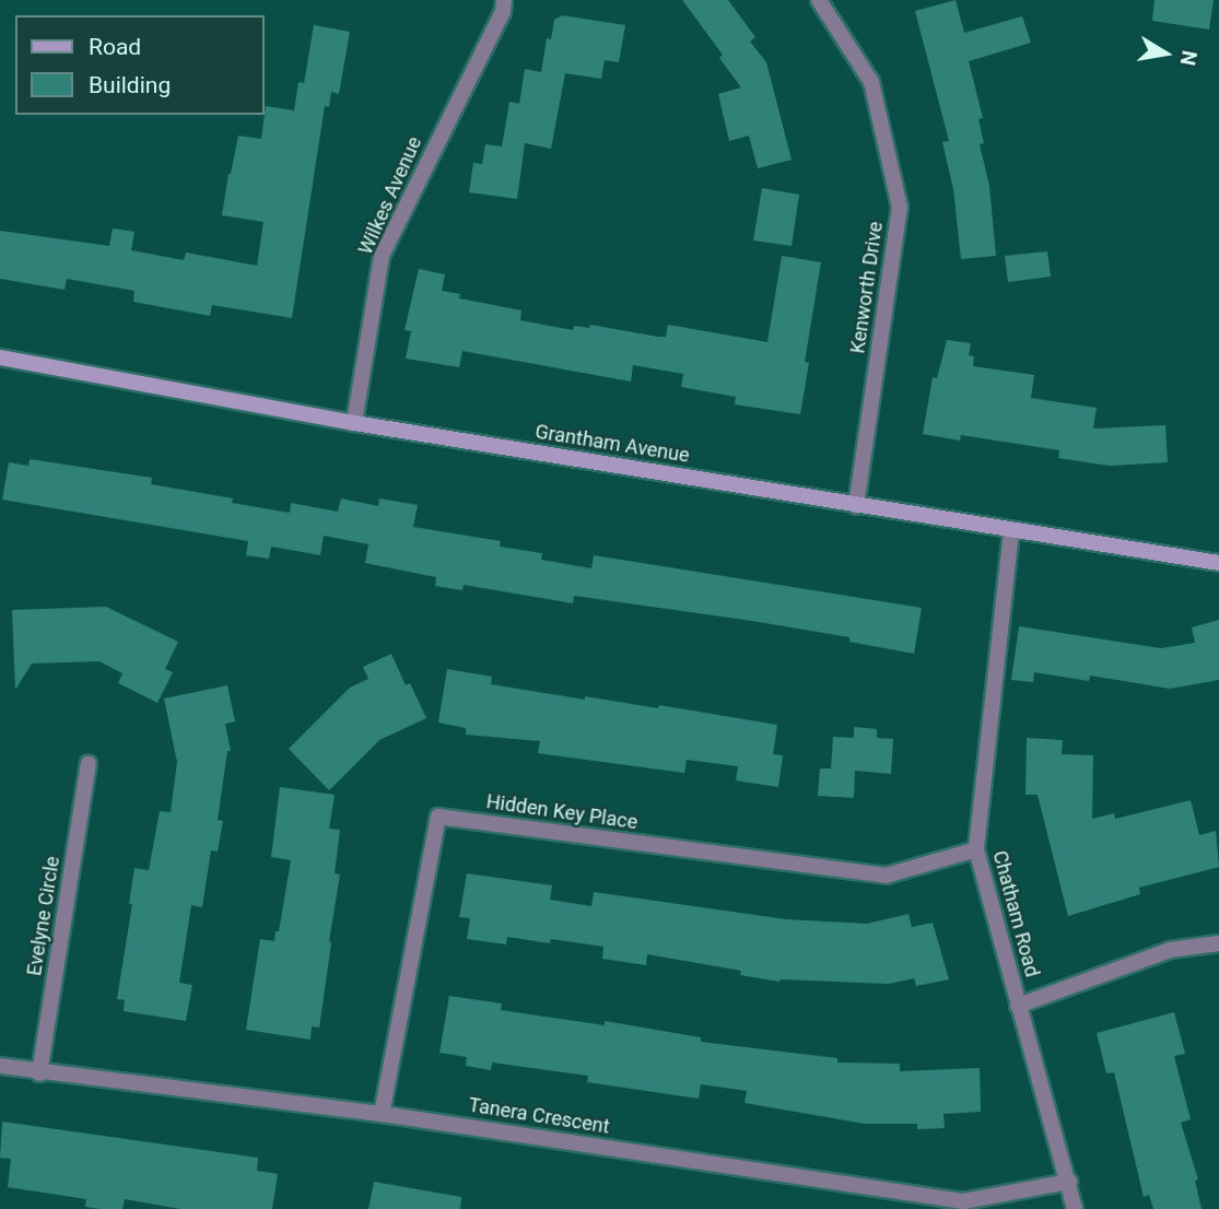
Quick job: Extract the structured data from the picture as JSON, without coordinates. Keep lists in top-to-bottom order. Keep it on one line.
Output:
{"streets":{"street":["Wilkes Avenue","Kenworth Drive","Grantham Avenue","Hidden Key Place","Chatham Road","Evelyne Circle","Tanera Crescent"]},"crossings":[["Wilkes Avenue","Grantham Avenue"],["Kenworth Drive","Grantham Avenue"],["Grantham Avenue","Chatham Road"],["Hidden Key Place","Chatham Road"],["Hidden Key Place","Tanera Crescent"],["Chatham Road","Tanera Crescent"],["Evelyne Circle","Tanera Crescent"]],"legend":["Road","Building"],"north":"right"}
